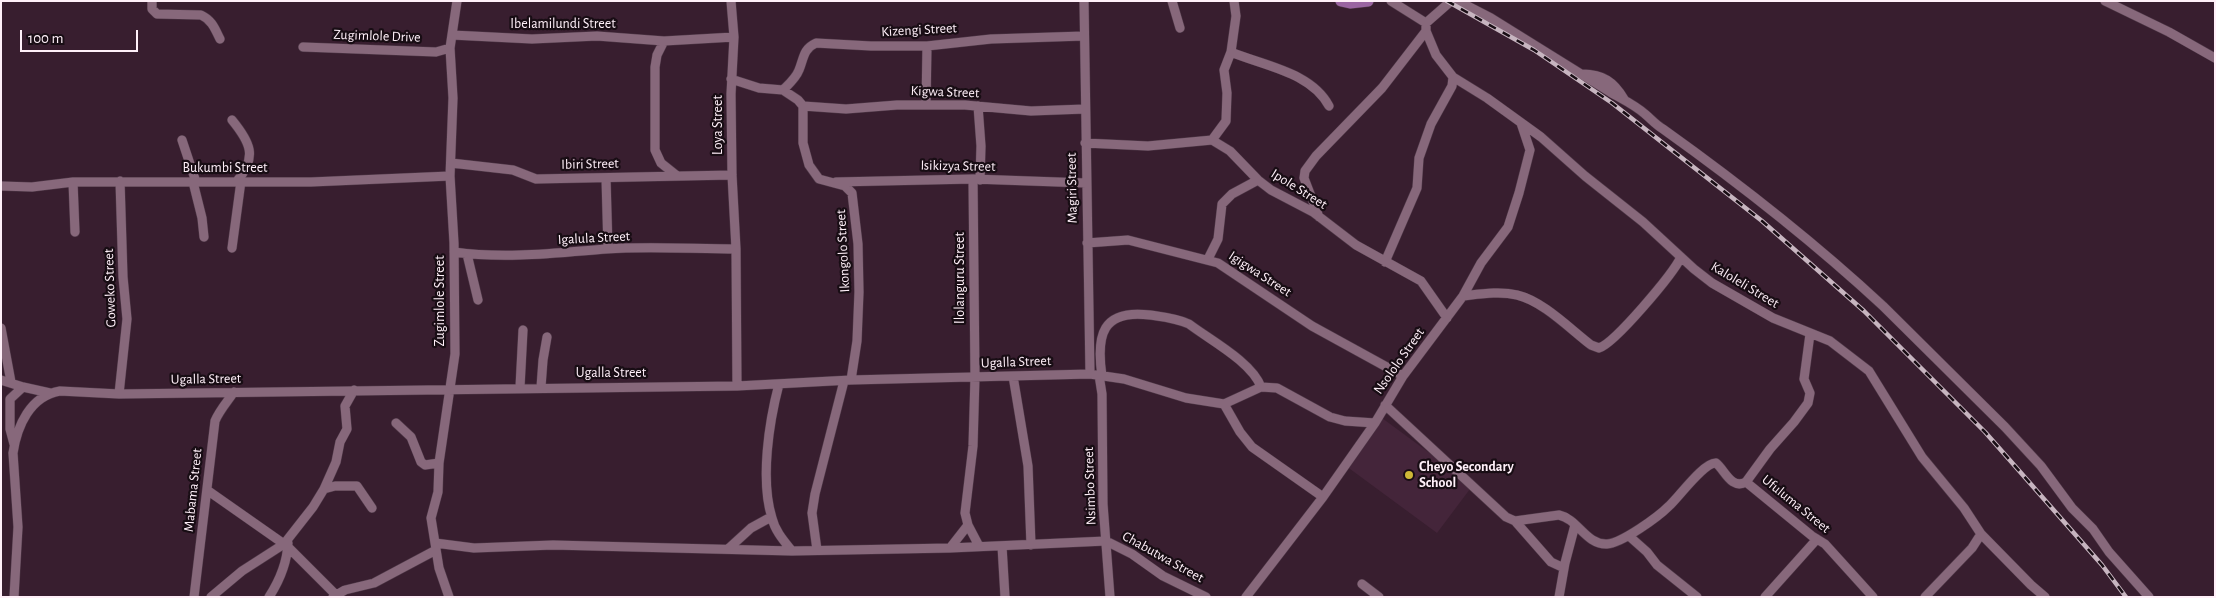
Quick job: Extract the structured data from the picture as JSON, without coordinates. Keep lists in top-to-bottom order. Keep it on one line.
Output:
{"streets":{"street":["Ibelamilundi Street","Kizengi Street","Zugimlole Drive","Kigwa Street","Loya Street","Ibiri Street","Isikizya Street","Bukumbi Street","Magiri Street","Ipole Street","Igalula Street","Ikongolo Street","Igigwa Street","Ilolanguru Street","Kaloleli Street","Goweko Street","Zugimlole Street","Nsololo Street","Ugalla Street","Nsimbo Street","Mabama Street","Ufuluma Street","Chabutwa Street"]},"crossings":[["Ibelamilundi Street","Loya Street"],["Ibelamilundi Street","Zugimlole Street"],["Kizengi Street","Magiri Street"],["Zugimlole Drive","Zugimlole Street"],["Kigwa Street","Magiri Street"],["Kigwa Street","Ikongolo Street"],["Kigwa Street","Ilolanguru Street"],["Loya Street","Ibiri Street"],["Loya Street","Igalula Street"],["Loya Street","Ugalla Street"],["Ibiri Street","Zugimlole Street"],["Isikizya Street","Magiri Street"],["Isikizya Street","Ikongolo Street"],["Isikizya Street","Ilolanguru Street"],["Bukumbi Street","Goweko Street"],["Bukumbi Street","Zugimlole Street"],["Magiri Street","Igigwa Street"],["Magiri Street","Ugalla Street"],["Magiri Street","Nsimbo Street"],["Ipole Street","Nsololo Street"],["Igalula Street","Zugimlole Street"],["Ikongolo Street","Ugalla Street"],["Igigwa Street","Nsololo Street"],["Ilolanguru Street","Ugalla Street"],["Kaloleli Street","Nsololo Street"],["Goweko Street","Ugalla Street"],["Zugimlole Street","Ugalla Street"],["Ugalla Street","Nsimbo Street"],["Ugalla Street","Mabama Street"],["Nsimbo Street","Chabutwa Street"]],"places":["Cheyo Secondary School"],"scale_bar":"100 m"}
